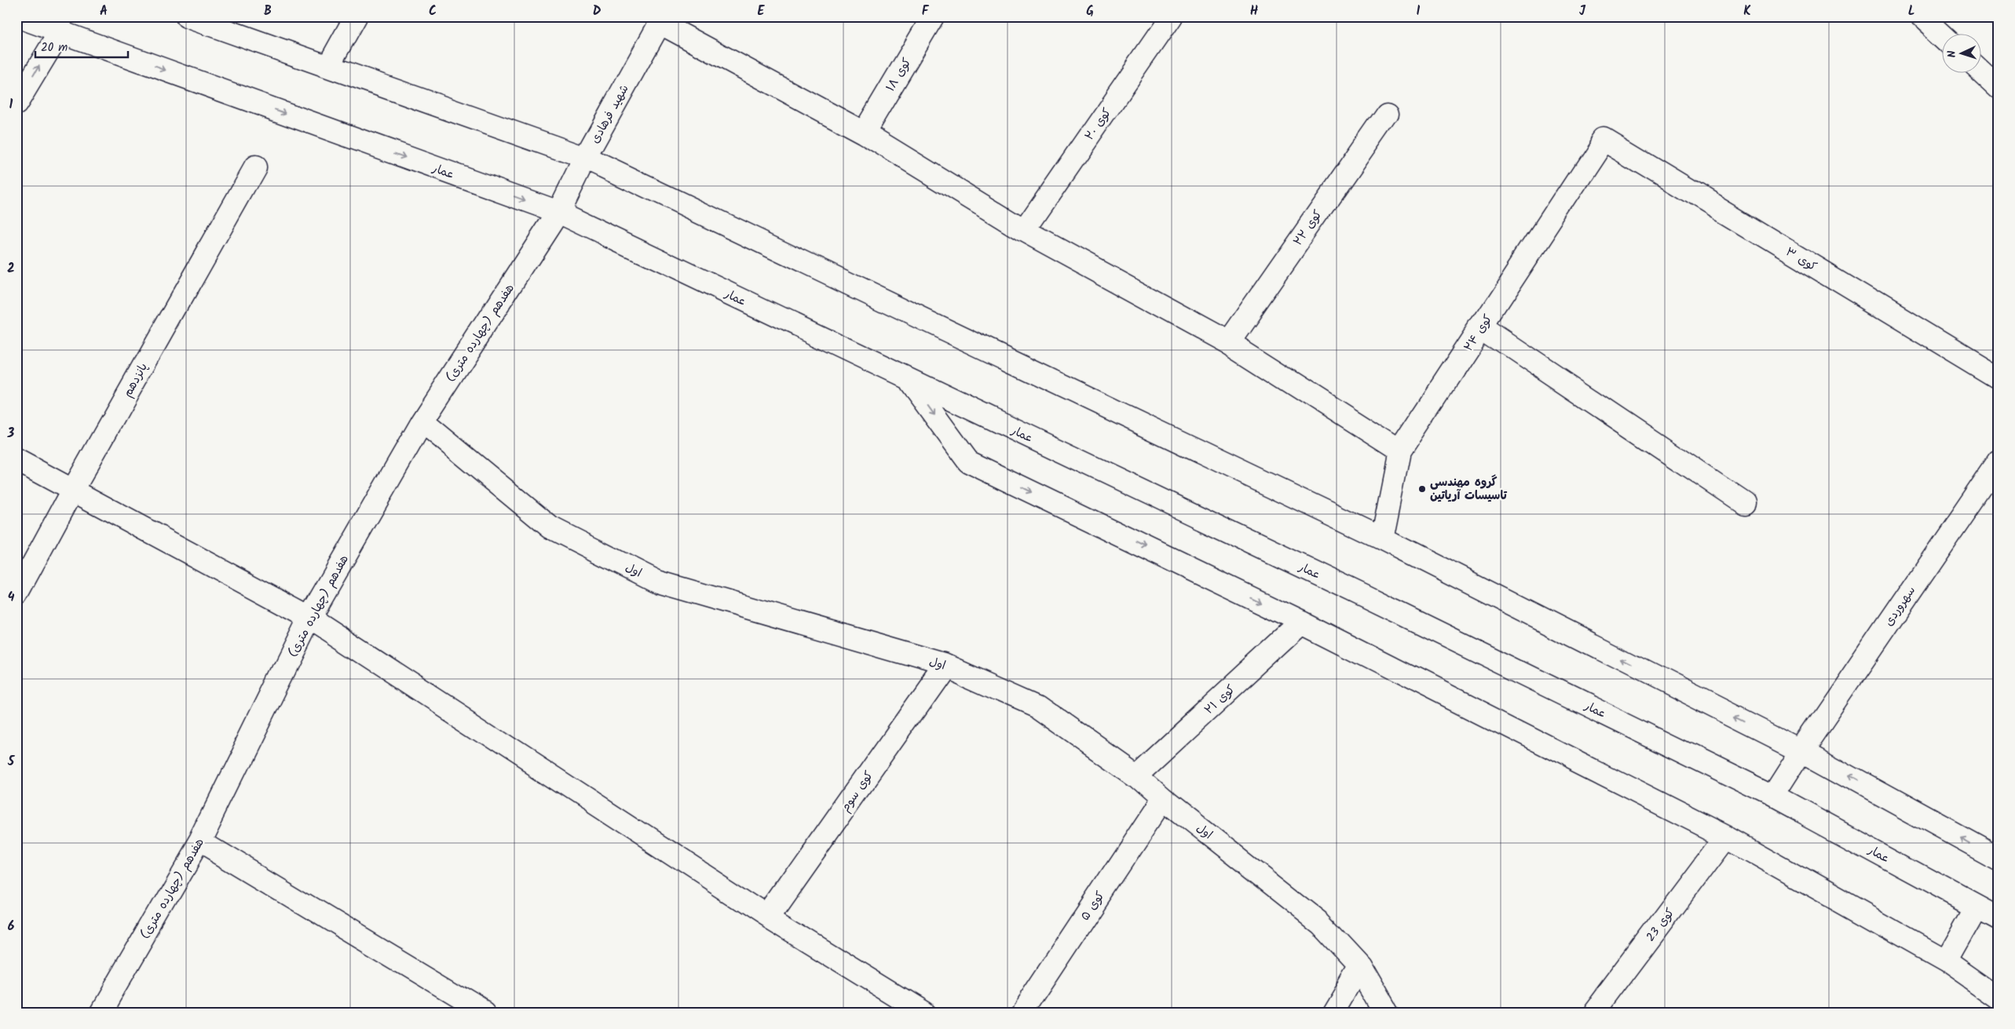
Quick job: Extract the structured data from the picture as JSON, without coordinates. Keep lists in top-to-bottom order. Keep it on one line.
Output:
{"streets":{"street":["کوی ۱۸","شهید فرهادی","کوی ۲۰","عمار","کوی ۲۲","کوی ۳","هفدهم (چهارده متری)","کوی ۲۴","پانزدهم","اول","سهروردی","کوی ۲۱","کوی سوم","کوی ۵","کوی 23"]},"crossings":[["شهید فرهادی","عمار"],["شهید فرهادی","هفدهم (چهارده متری)"],["عمار","هفدهم (چهارده متری)"],["عمار","سهروردی"],["کوی ۳","کوی ۲۴"],["هفدهم (چهارده متری)","اول"],["اول","کوی ۲۱"],["اول","کوی سوم"],["اول","کوی ۵"]],"places":["گروه مهندسی تاسیسات آریاتین"],"scale_bar":"20 m","north":"left","grid":{"columns":["A","B","C","D","E","F","G","H","I","J","K","L"],"rows":["1","2","3","4","5","6"]}}
